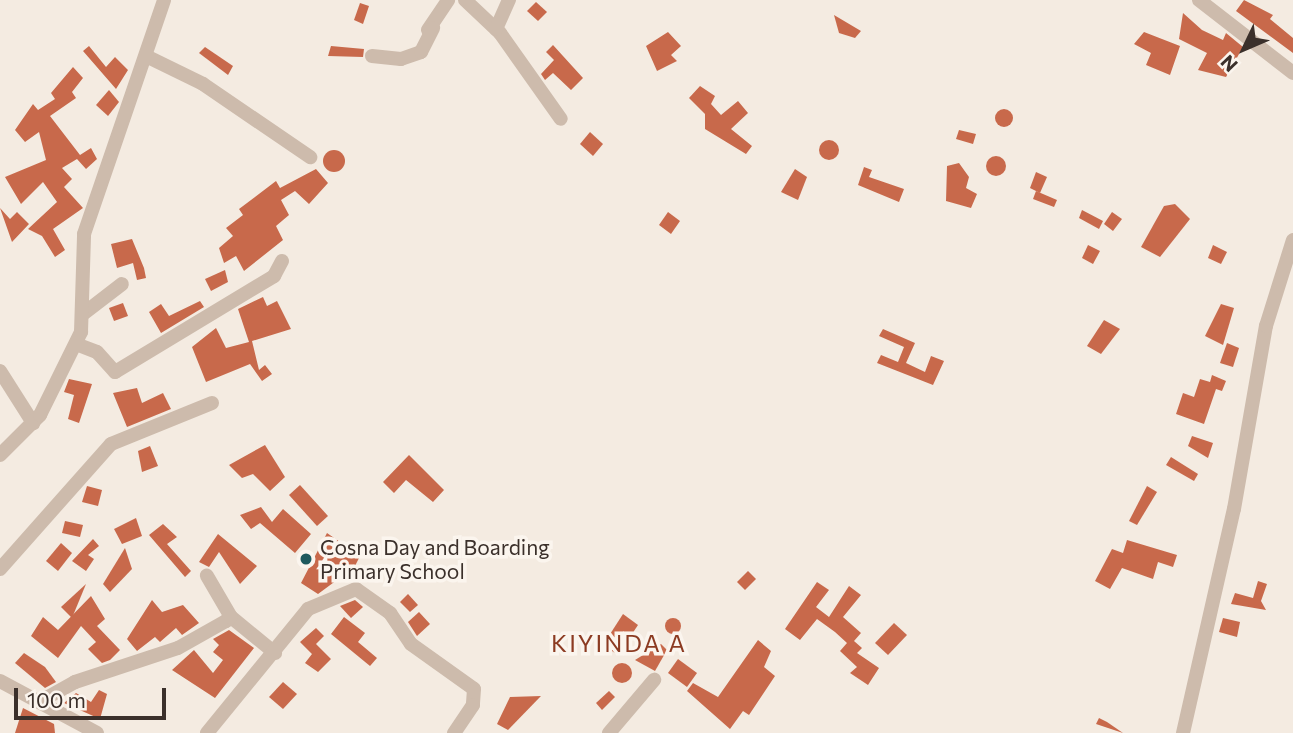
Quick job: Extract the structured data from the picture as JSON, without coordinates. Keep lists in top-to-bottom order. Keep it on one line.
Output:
{"districts":["KIYINDA A"],"places":["Cosna Day and Boarding Primary School"],"scale_bar":"100 m","north":"bottom left"}
